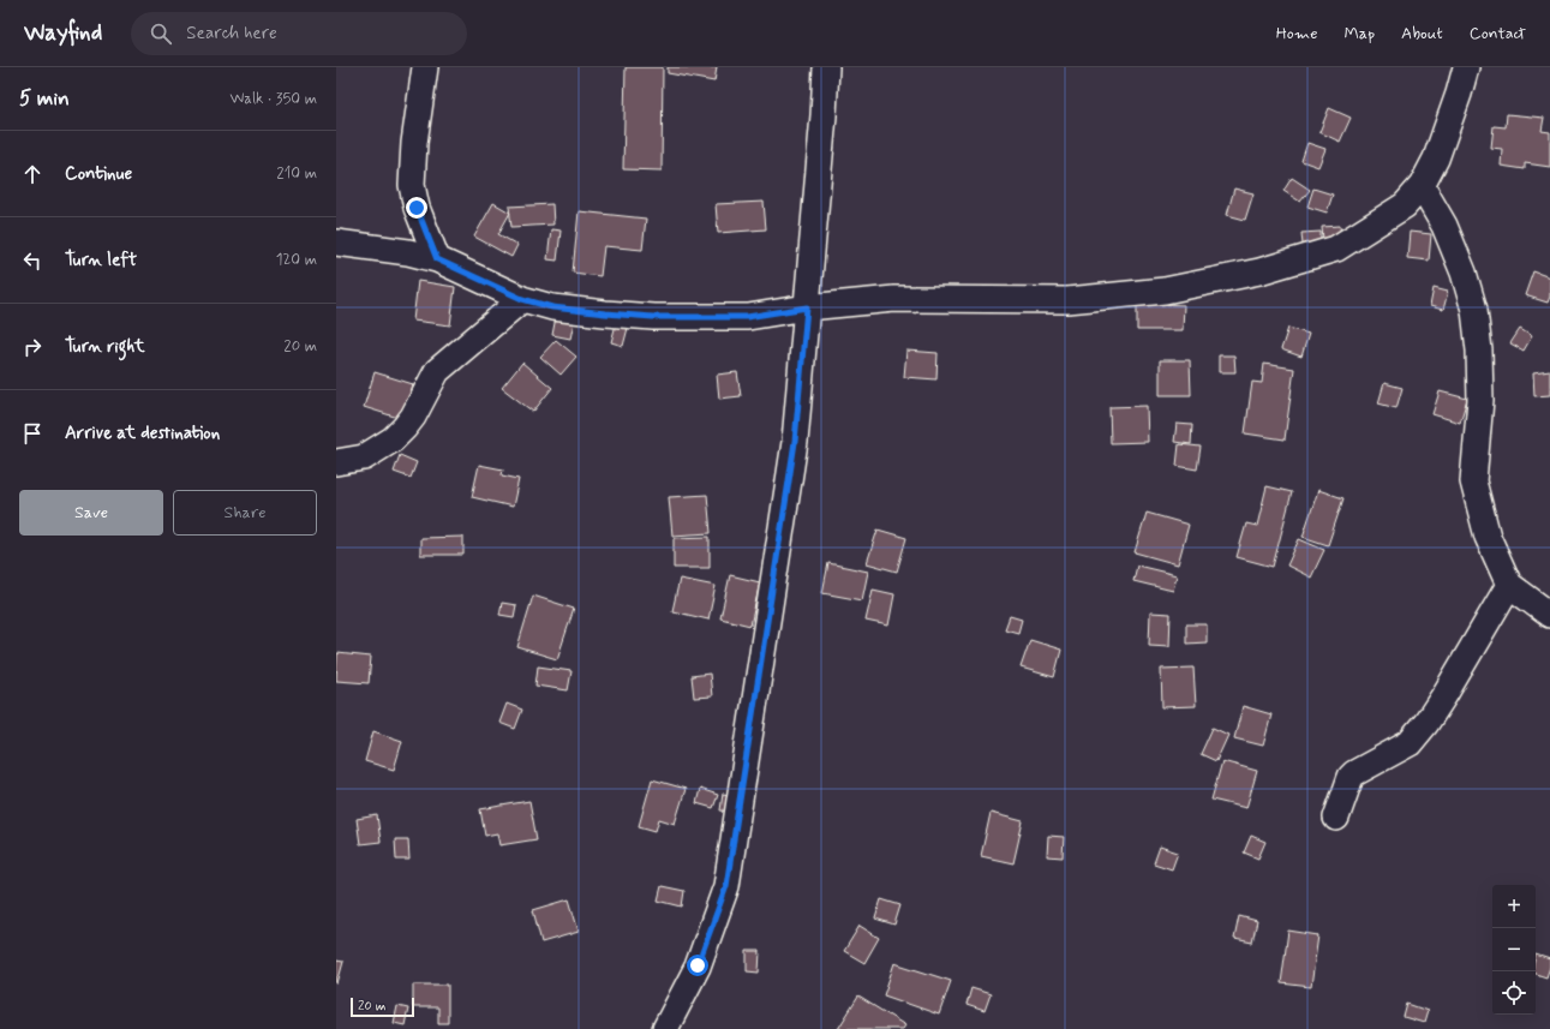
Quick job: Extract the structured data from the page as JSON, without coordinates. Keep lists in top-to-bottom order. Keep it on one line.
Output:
{"scale_bar":"20 m","page":{"header":"Wayfind","search":"Search here","nav":["Home","Map","About","Contact"],"heading":["5 min","Walk · 350 m"],"list":[["Continue","210 m"],["Turn left","120 m"],["Turn right","20 m"],"Arrive at destination"],"buttons":["Save","Share"],"map_buttons":["+","−"],"scale":"20 m"}}
